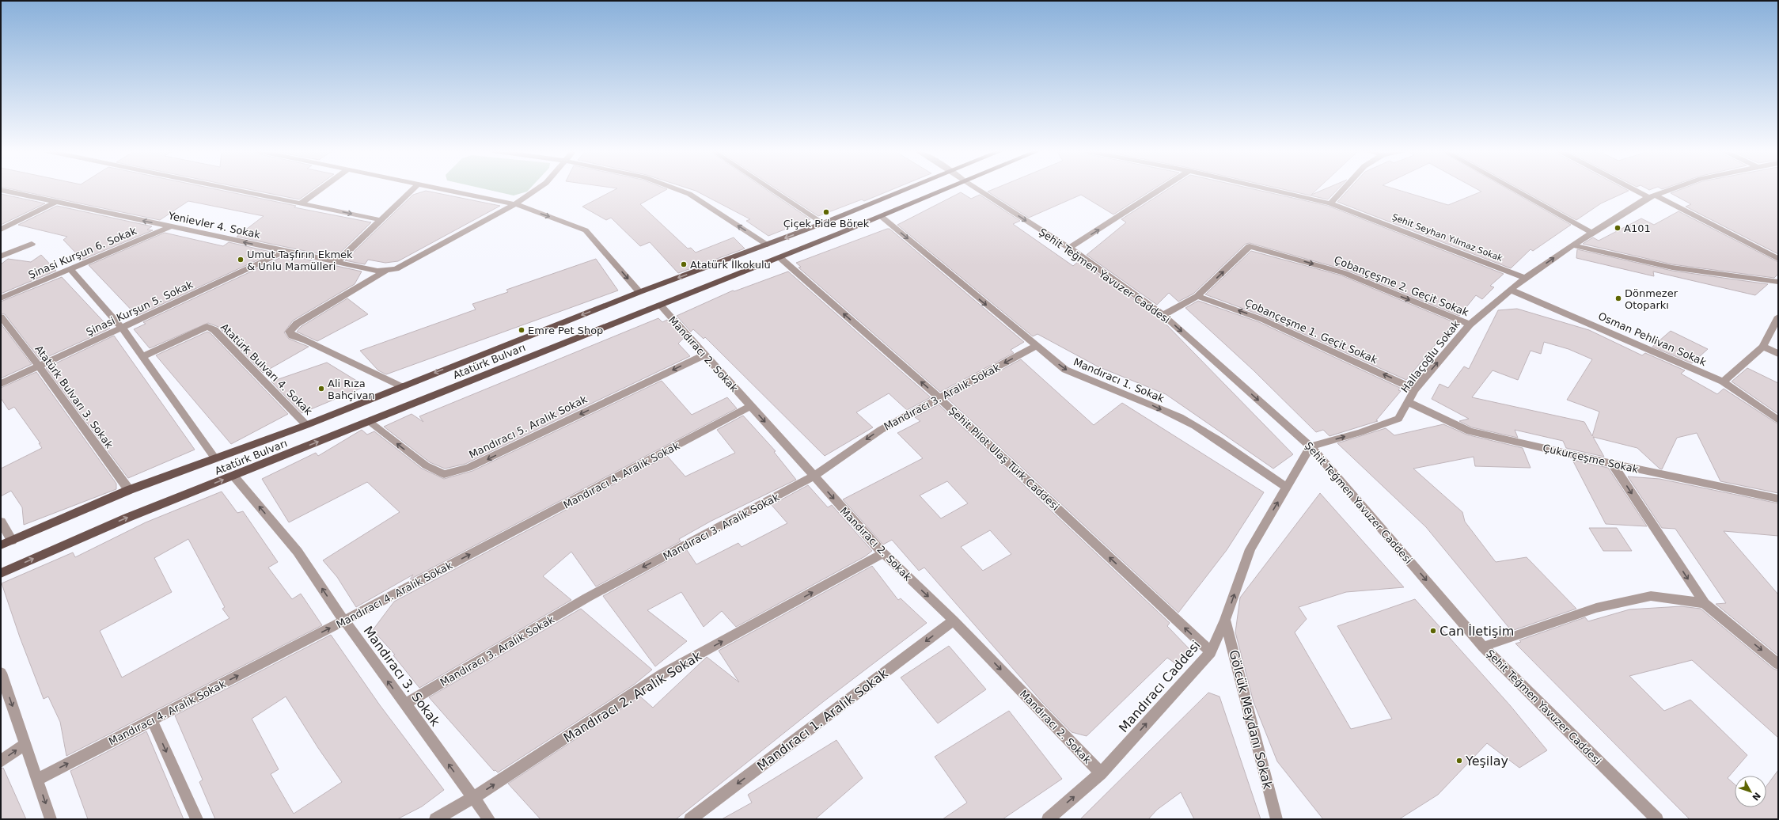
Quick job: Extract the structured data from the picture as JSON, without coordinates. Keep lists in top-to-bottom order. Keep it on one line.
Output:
{"streets":{"main road":["Atatürk Bulvarı"],"street":["Yenievler 4. Sokak","Şehit Seyhan Yılmaz Sokak","Şinasi Kurşun 6. Sokak","Şehit Teğmen Yavuzer Caddesi","Çobançeşme 2. Geçit Sokak","Şinasi Kurşun 5. Sokak","Çobançeşme 1. Geçit Sokak","Osman Pehlivan Sokak","Mandıracı 2. Sokak","Hallaçoğlu Sokak","Atatürk Bulvarı 4. Sokak","Mandıracı 1. Sokak","Atatürk Bulvarı 3. Sokak","Mandıracı 3. Aralık Sokak","Mandıracı 5. Aralık Sokak","Şehit Pilot Ulaş Türk Caddesi","Çukurçeşme Sokak","Mandıracı 4. Aralık Sokak","Mandıracı 3. Sokak","Mandıracı Caddesi","Mandıracı 2. Aralık Sokak","Mandıracı 1. Aralık Sokak","Gölcük Meydanı Sokak"]},"crossings":[["Yenievler 4. Sokak","Şinasi Kurşun 6. Sokak"],["Yenievler 4. Sokak","Şinasi Kurşun 5. Sokak"],["Şehit Seyhan Yılmaz Sokak","Hallaçoğlu Sokak"],["Şehit Teğmen Yavuzer Caddesi","Çobançeşme 2. Geçit Sokak"],["Şehit Teğmen Yavuzer Caddesi","Hallaçoğlu Sokak"],["Şehit Teğmen Yavuzer Caddesi","Mandıracı Caddesi"],["Çobançeşme 2. Geçit Sokak","Çobançeşme 1. Geçit Sokak"],["Çobançeşme 2. Geçit Sokak","Hallaçoğlu Sokak"],["Şinasi Kurşun 5. Sokak","Atatürk Bulvarı 3. Sokak"],["Çobançeşme 1. Geçit Sokak","Hallaçoğlu Sokak"],["Osman Pehlivan Sokak","Hallaçoğlu Sokak"],["Mandıracı 2. Sokak","Atatürk Bulvarı"],["Mandıracı 2. Sokak","Mandıracı 3. Aralık Sokak"],["Mandıracı 2. Sokak","Mandıracı 5. Aralık Sokak"],["Mandıracı 2. Sokak","Mandıracı 4. Aralık Sokak"],["Mandıracı 2. Sokak","Mandıracı Caddesi"],["Mandıracı 2. Sokak","Mandıracı 2. Aralık Sokak"],["Mandıracı 2. Sokak","Mandıracı 1. Aralık Sokak"],["Hallaçoğlu Sokak","Çukurçeşme Sokak"],["Hallaçoğlu Sokak","Mandıracı Caddesi"],["Atatürk Bulvarı","Atatürk Bulvarı 4. Sokak"],["Atatürk Bulvarı","Mandıracı 1. Sokak"],["Atatürk Bulvarı","Atatürk Bulvarı 3. Sokak"],["Atatürk Bulvarı","Mandıracı 5. Aralık Sokak"],["Atatürk Bulvarı","Şehit Pilot Ulaş Türk Caddesi"],["Atatürk Bulvarı","Mandıracı 3. Sokak"],["Mandıracı 1. Sokak","Mandıracı 3. Aralık Sokak"],["Mandıracı 1. Sokak","Mandıracı Caddesi"],["Mandıracı 3. Aralık Sokak","Şehit Pilot Ulaş Türk Caddesi"],["Mandıracı 3. Aralık Sokak","Mandıracı 3. Sokak"],["Şehit Pilot Ulaş Türk Caddesi","Mandıracı Caddesi"],["Mandıracı 4. Aralık Sokak","Mandıracı 3. Sokak"],["Mandıracı 3. Sokak","Mandıracı 2. Aralık Sokak"],["Mandıracı Caddesi","Gölcük Meydanı Sokak"]],"one_way":["Yenievler 4. Sokak","Şehit Teğmen Yavuzer Caddesi","Çobançeşme 2. Geçit Sokak","Çobançeşme 1. Geçit Sokak","Mandıracı 2. Sokak","Hallaçoğlu Sokak","Mandıracı 1. Sokak","Mandıracı 3. Aralık Sokak","Mandıracı 5. Aralık Sokak","Şehit Pilot Ulaş Türk Caddesi","Mandıracı 4. Aralık Sokak","Mandıracı 3. Sokak","Mandıracı Caddesi","Mandıracı 2. Aralık Sokak","Mandıracı 1. Aralık Sokak"],"places":["Çiçek Pide Börek","A101","Umut Taşfırın Ekmek & Unlu Mamülleri","Atatürk İlkokulu","Dönmezer Otoparkı","Emre Pet Shop","Ali Rıza Bahçivan","Can İletişim","Yeşilay"],"north":"bottom right"}
